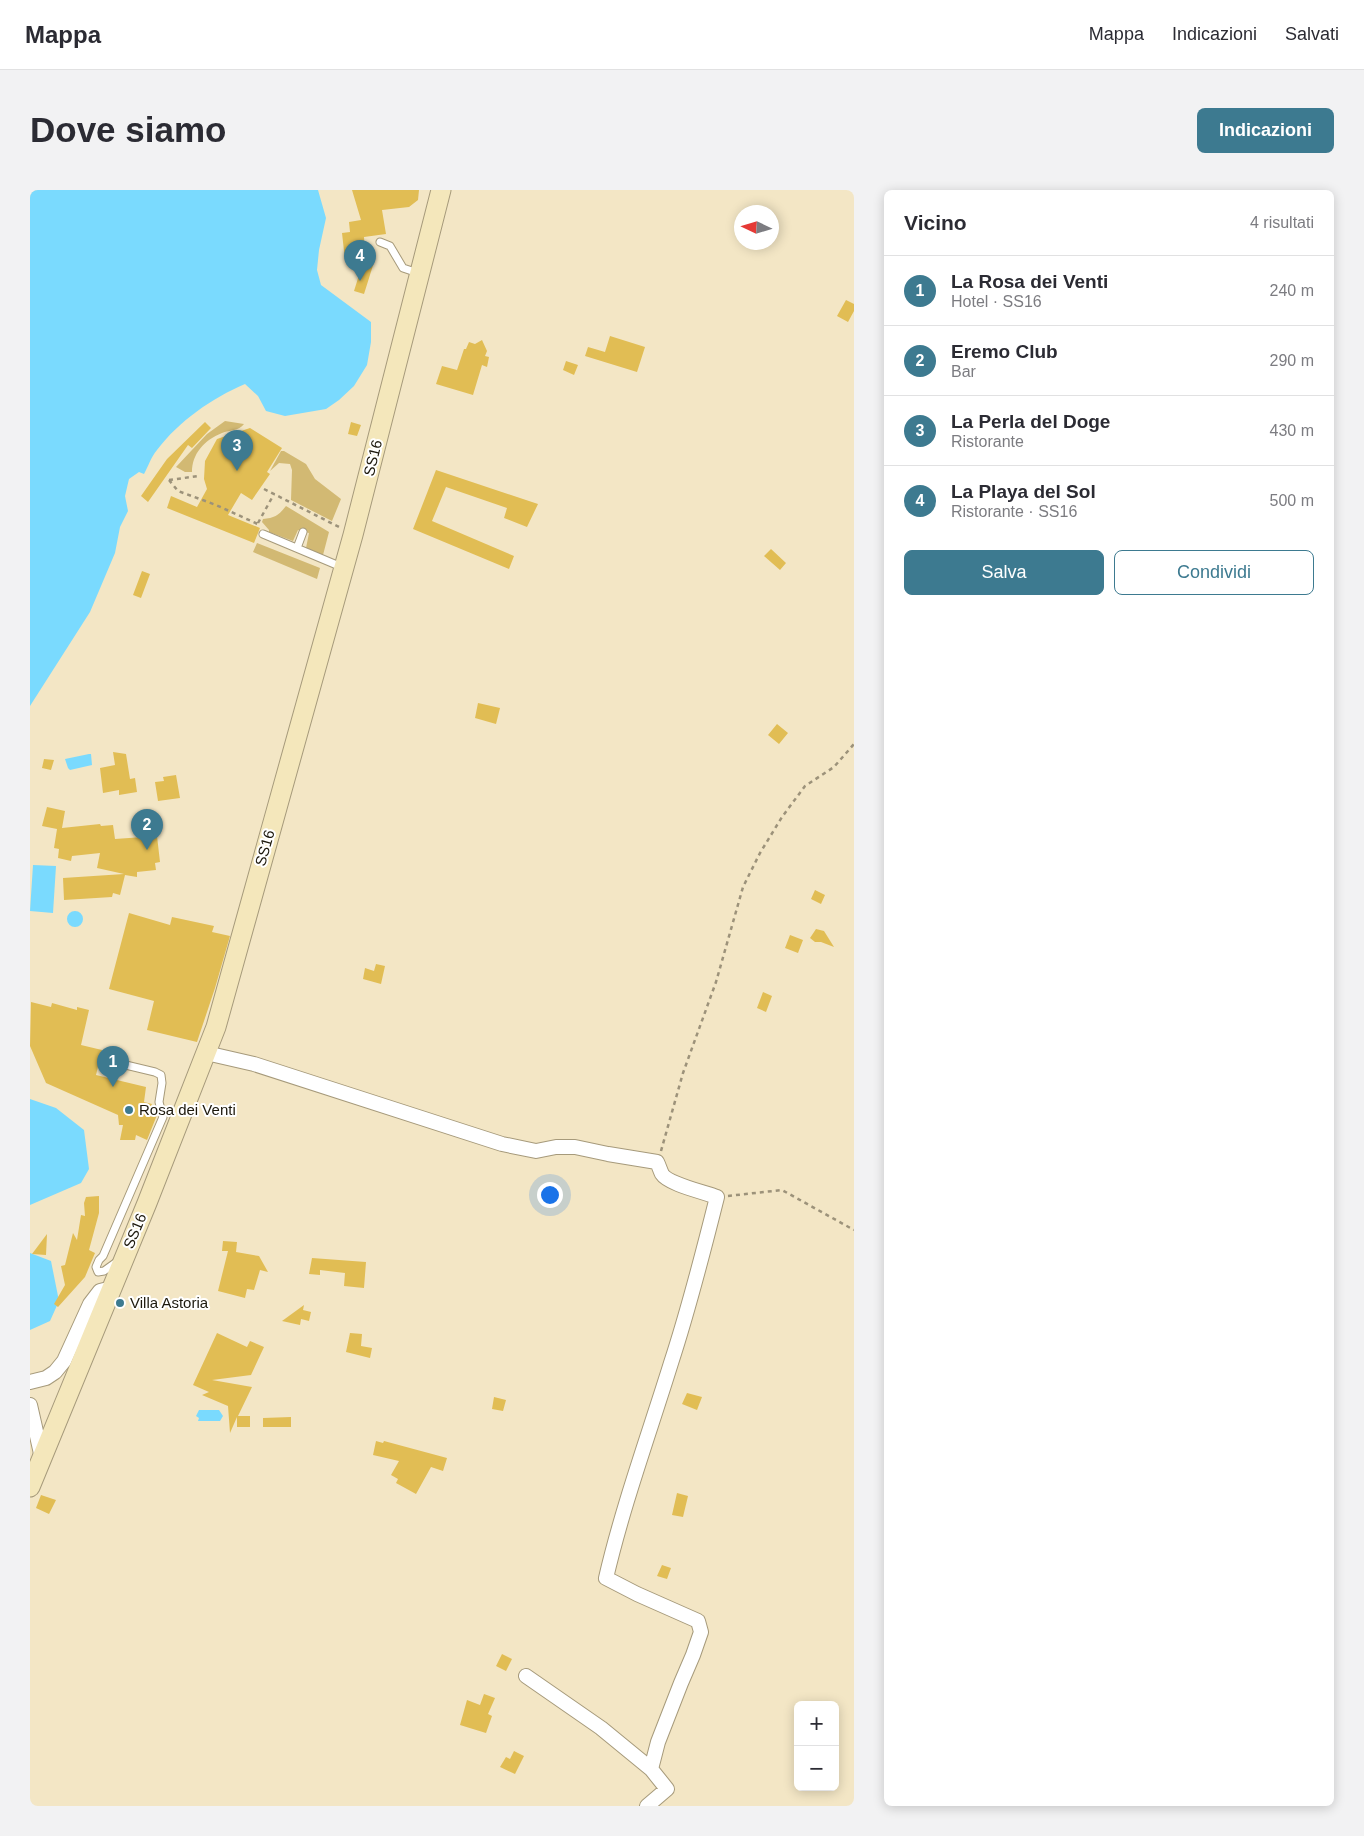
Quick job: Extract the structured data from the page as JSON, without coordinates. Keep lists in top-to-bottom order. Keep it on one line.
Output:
{"streets":{"main road":["SS16"]},"places":["Rosa dei Venti","Villa Astoria"],"north":"left","page":{"header":"Mappa","nav":["Mappa","Indicazioni","Salvati"],"buttons":["Indicazioni",["Salva","Condividi"]],"title":"Dove siamo","heading":["Vicino","4 risultati"],"pins":["4","3","2","1"],"list":[{"mark":"1","name":"La Rosa dei Venti","note":"Hotel · SS16","value":"240 m"},{"mark":"2","name":"Eremo Club","note":"Bar","value":"290 m"},{"mark":"3","name":"La Perla del Doge","note":"Ristorante","value":"430 m"},{"mark":"4","name":"La Playa del Sol","note":"Ristorante · SS16","value":"500 m"}],"map_buttons":["+","−"]}}
